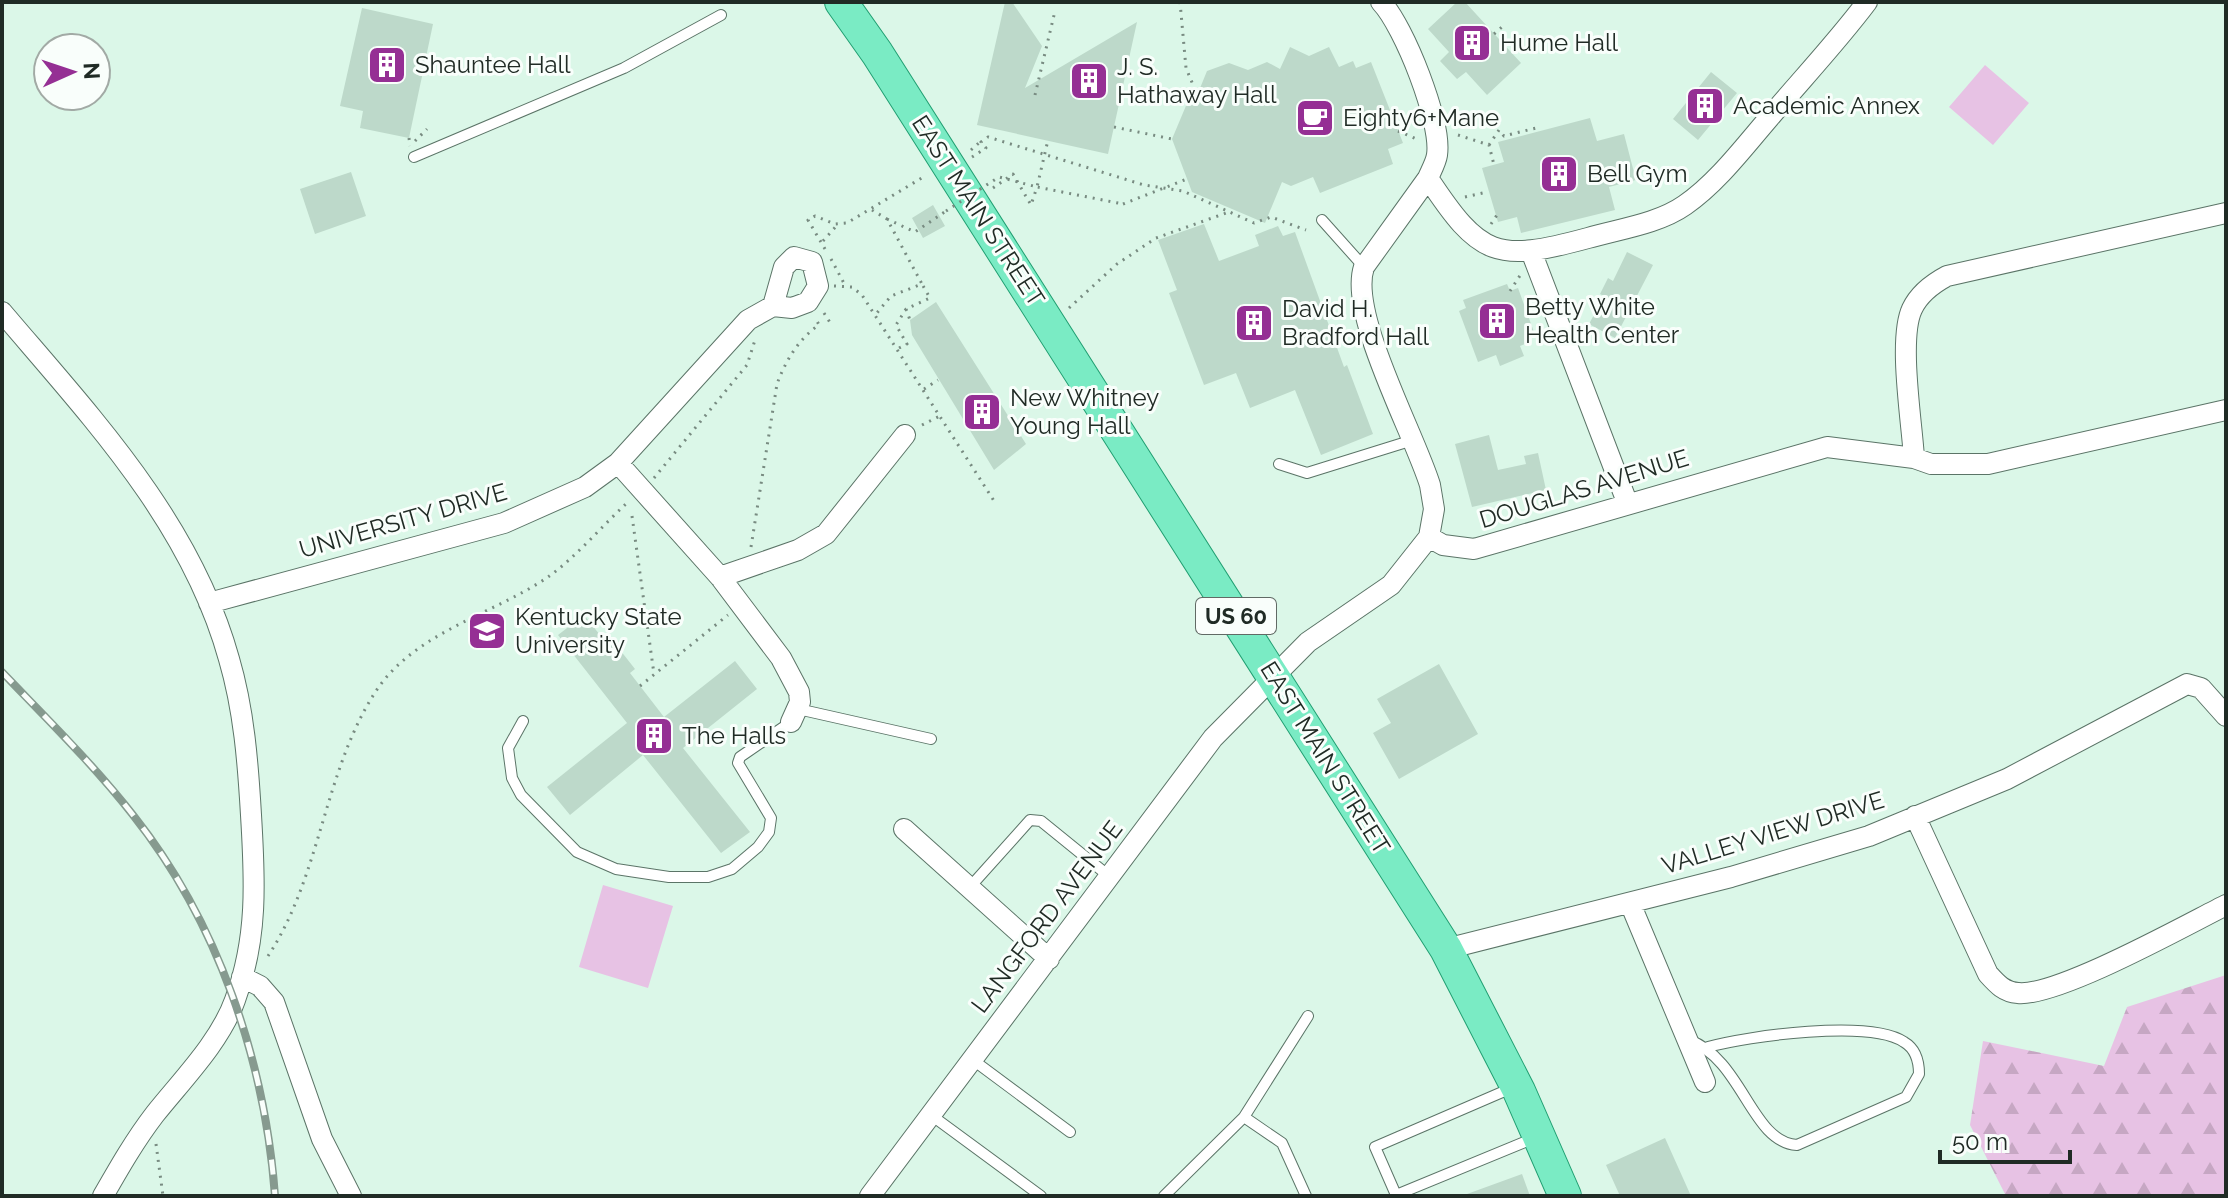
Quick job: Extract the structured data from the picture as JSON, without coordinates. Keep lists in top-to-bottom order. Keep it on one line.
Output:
{"streets":{"main road":["EAST MAIN STREET","US 60"],"street":["DOUGLAS AVENUE","UNIVERSITY DRIVE","VALLEY VIEW DRIVE","LANGFORD AVENUE"]},"crossings":[["EAST MAIN STREET","VALLEY VIEW DRIVE"],["EAST MAIN STREET","LANGFORD AVENUE"]],"places":{"building":["Hume Hall","Shauntee Hall","J. S. Hathaway Hall","Academic Annex","Bell Gym","Betty White Health Center","David H. Bradford Hall","New Whitney Young Hall","The Halls"],"cafe":["Eighty6+Mane"],"school or university":["Kentucky State University"]},"scale_bar":"50 m","north":"right"}
